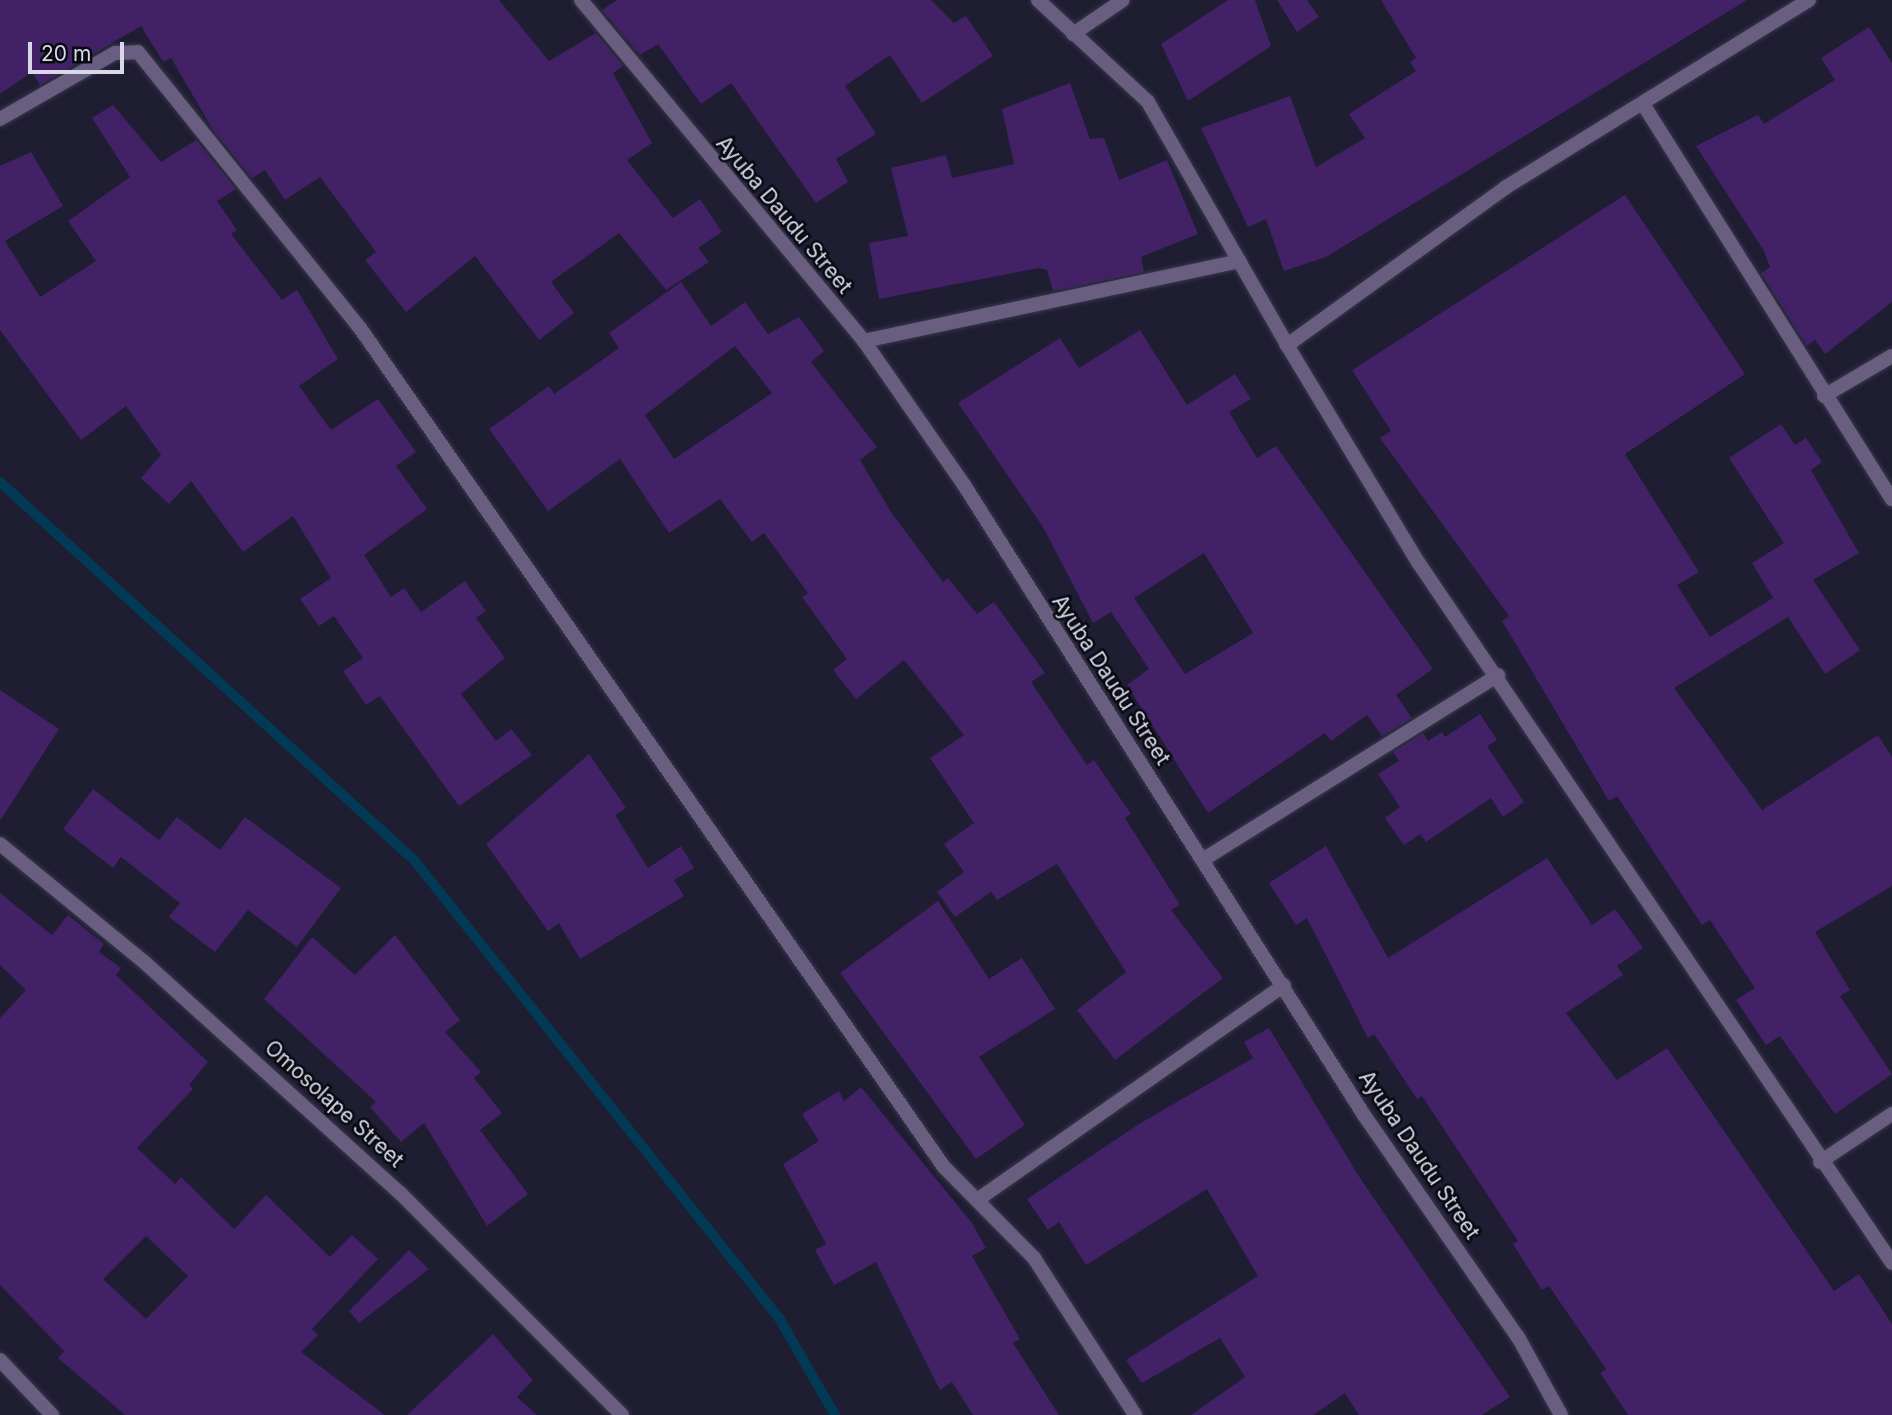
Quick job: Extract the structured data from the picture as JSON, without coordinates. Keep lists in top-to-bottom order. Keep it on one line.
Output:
{"streets":{"street":["Ayuba Daudu Street","Omosolape Street"]},"scale_bar":"20 m"}
